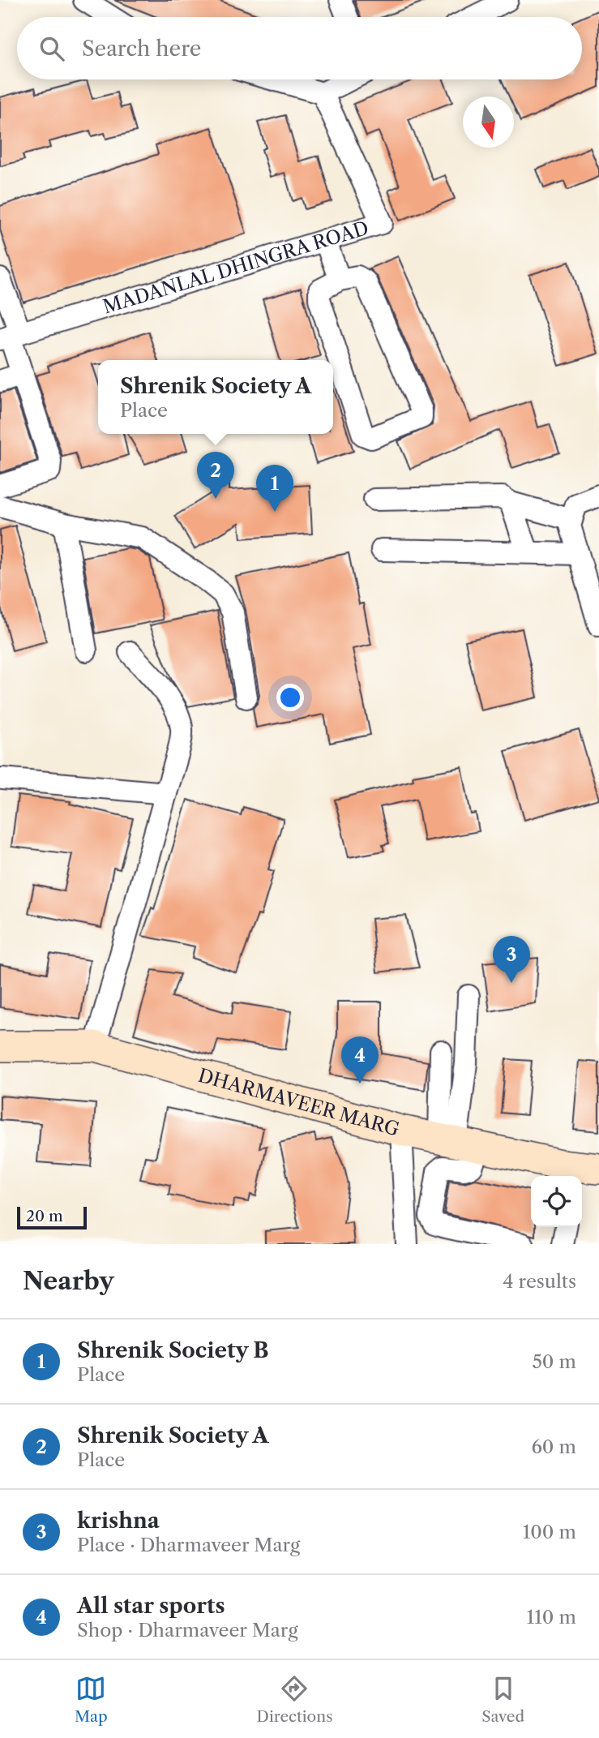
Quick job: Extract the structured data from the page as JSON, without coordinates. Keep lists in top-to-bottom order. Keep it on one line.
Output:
{"streets":{"street":["MADANLAL DHINGRA ROAD","DHARMAVEER MARG"]},"scale_bar":"20 m","north":"bottom","page":{"search":"Search here","popup":["Shrenik Society A","Place"],"pins":["2","1","3","4"],"scale":"20 m","heading":["Nearby","4 results"],"list":[{"mark":"1","name":"Shrenik Society B","note":"Place","value":"50 m"},{"mark":"2","name":"Shrenik Society A","note":"Place","value":"60 m"},{"mark":"3","name":"krishna","note":"Place · Dharmaveer Marg","value":"100 m"},{"mark":"4","name":"All star sports","note":"Shop · Dharmaveer Marg","value":"110 m"}],"nav":["Map","Directions","Saved"]}}
